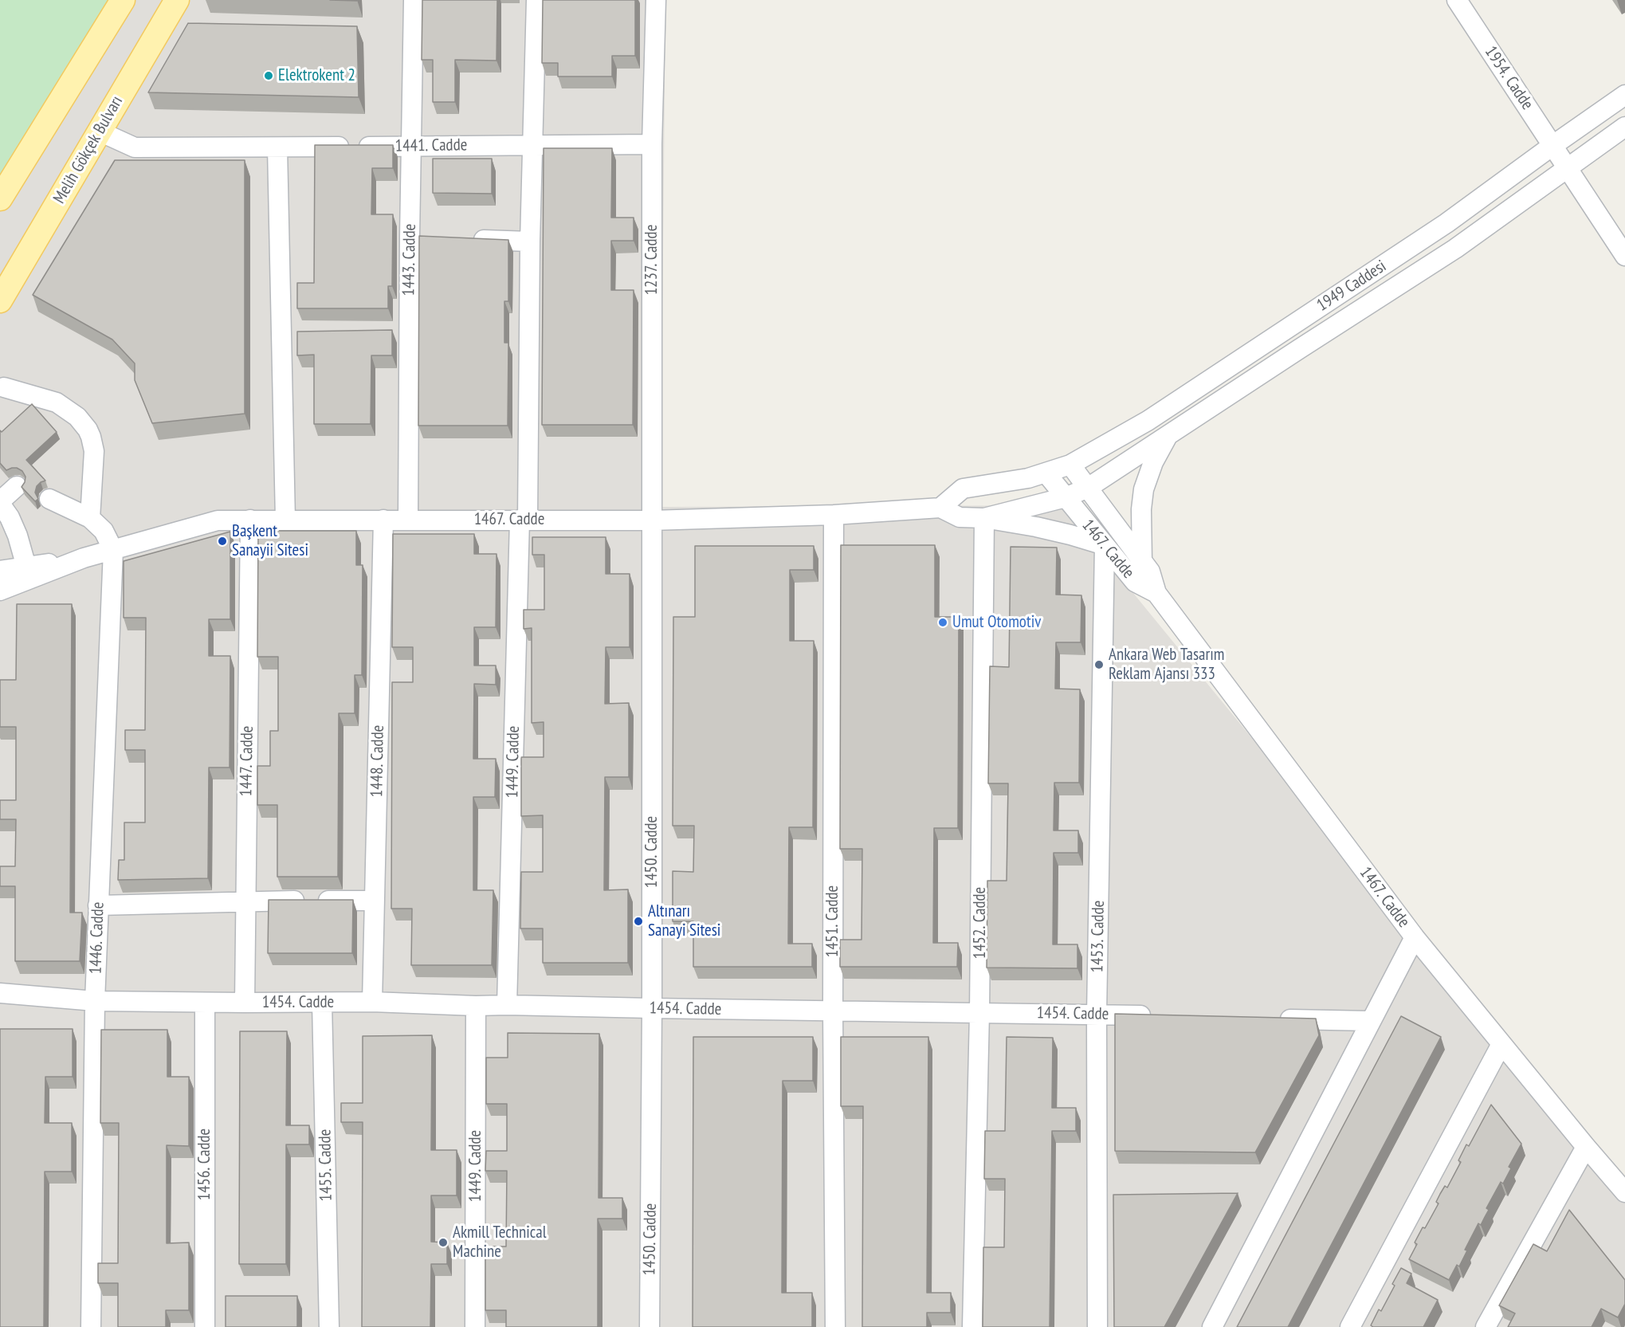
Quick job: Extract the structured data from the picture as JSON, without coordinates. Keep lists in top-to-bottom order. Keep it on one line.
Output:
{"streets":{"main road":["Melih Gökçek Bulvarı"],"street":["1954. Cadde","1441. Cadde","1443. Cadde","1237. Cadde","1949 Caddesi","1467. Cadde","1447. Cadde","1448. Cadde","1449. Cadde","1450. Cadde","1451. Cadde","1452. Cadde","1453. Cadde","1446. Cadde","1454. Cadde","1456. Cadde","1455. Cadde"]},"crossings":[["1954. Cadde","1949 Caddesi"],["1441. Cadde","Melih Gökçek Bulvarı"],["1441. Cadde","1443. Cadde"],["1441. Cadde","1237. Cadde"],["1441. Cadde","1449. Cadde"],["1443. Cadde","1467. Cadde"],["1237. Cadde","1467. Cadde"],["1237. Cadde","1450. Cadde"],["1949 Caddesi","1467. Cadde"],["1467. Cadde","1447. Cadde"],["1467. Cadde","1448. Cadde"],["1467. Cadde","1449. Cadde"],["1467. Cadde","1450. Cadde"],["1467. Cadde","1451. Cadde"],["1467. Cadde","1452. Cadde"],["1467. Cadde","1453. Cadde"],["1467. Cadde","1446. Cadde"],["1447. Cadde","1454. Cadde"],["1448. Cadde","1454. Cadde"],["1449. Cadde","1454. Cadde"],["1450. Cadde","1454. Cadde"],["1451. Cadde","1454. Cadde"],["1452. Cadde","1454. Cadde"],["1453. Cadde","1454. Cadde"],["1446. Cadde","1454. Cadde"],["1454. Cadde","1456. Cadde"],["1454. Cadde","1455. Cadde"]],"places":["Elektrokent 2","Başkent Sanayii Sitesi","Umut Otomotiv","Ankara Web Tasarım Reklam Ajansı 333","Altınarı Sanayi Sitesi","Akmill Technical Machine"]}
